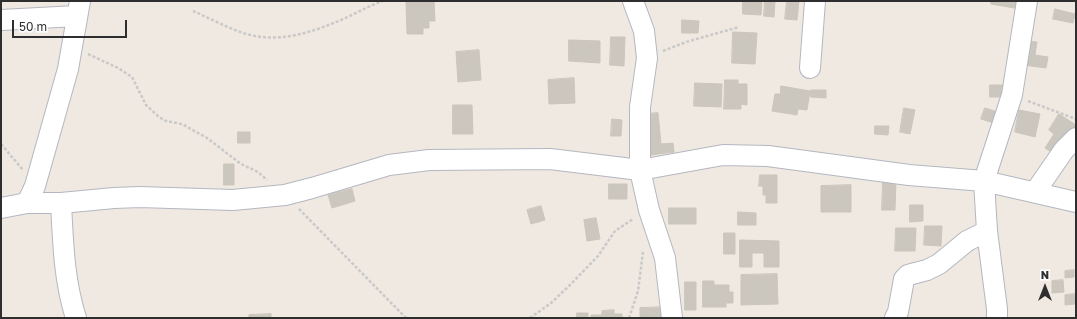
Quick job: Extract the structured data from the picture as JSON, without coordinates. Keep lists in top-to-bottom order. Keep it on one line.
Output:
{"scale_bar":"50 m","north":"top"}
